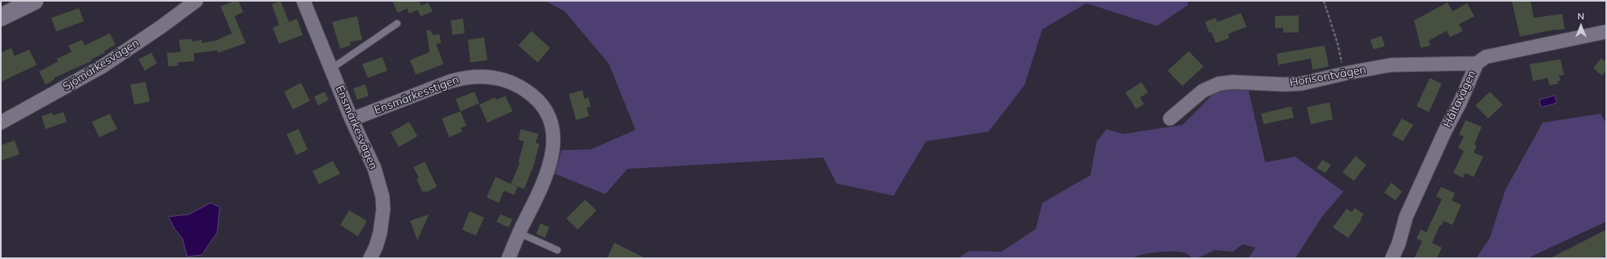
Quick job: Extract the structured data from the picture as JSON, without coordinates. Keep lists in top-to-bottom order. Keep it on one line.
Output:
{"streets":{"street":["Sjömärkesvägen","Horisontvägen","Ensmärkesstigen","Håltavägen","Ensmärkesvägen"]},"crossings":[["Horisontvägen","Håltavägen"],["Ensmärkesstigen","Ensmärkesvägen"]],"north":"top"}
